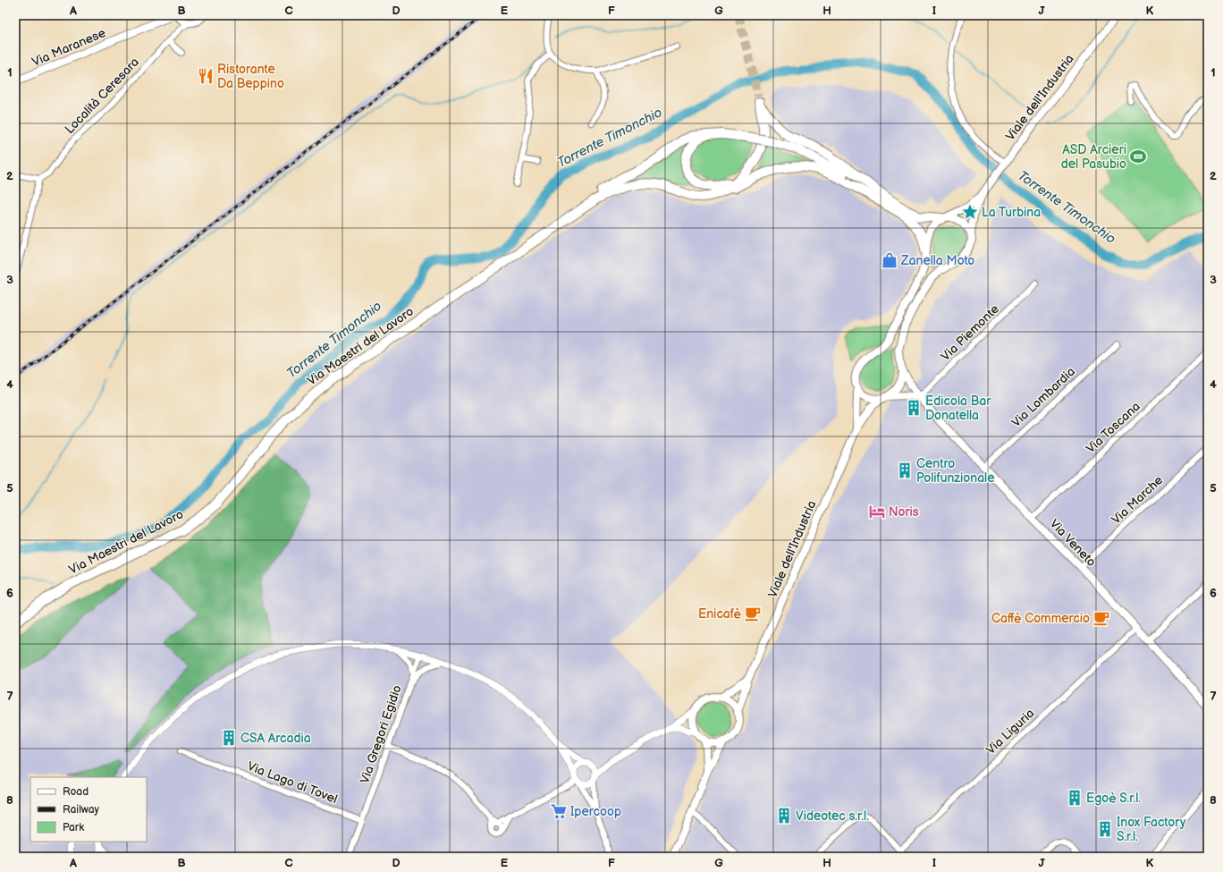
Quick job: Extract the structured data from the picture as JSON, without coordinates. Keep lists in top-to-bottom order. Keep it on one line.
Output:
{"streets":{"highway":["Via Maestri del Lavoro"],"main road":["Via Maranese","Viale dell'Industria","Via Veneto"],"street":["Località Ceresara","Via Piemonte","Via Lombardia","Via Toscana","Via Marche","Via Liguria","Via Gregori Egidio","Via Lago di Tovel"]},"crossings":[["Via Maranese","Località Ceresara"],["Viale dell'Industria","Via Veneto"],["Via Piemonte","Via Veneto"],["Via Lombardia","Via Veneto"],["Via Toscana","Via Veneto"],["Via Marche","Via Veneto"],["Via Veneto","Via Liguria"],["Via Gregori Egidio","Via Lago di Tovel"]],"water":["Torrente Timonchio"],"places":{"restaurant":["Ristorante Da Beppino"],"sports":["ASD Arcieri del Pasubio"],"place":["La Turbina"],"shop":["Zanella Moto"],"building":["Edicola Bar Donatella","Centro Polifunzionale","CSA Arcadia","Egoè S.r.l.","Videotec s.r.l.","Inox Factory S.r.l."],"hotel":["Noris"],"cafe":["Enicafè","Caffè Commercio"],"supermarket":["Ipercoop"]},"legend":["Road","Railway","Park"],"grid":{"columns":["A","B","C","D","E","F","G","H","I","J","K"],"rows":["1","2","3","4","5","6","7","8"]}}
